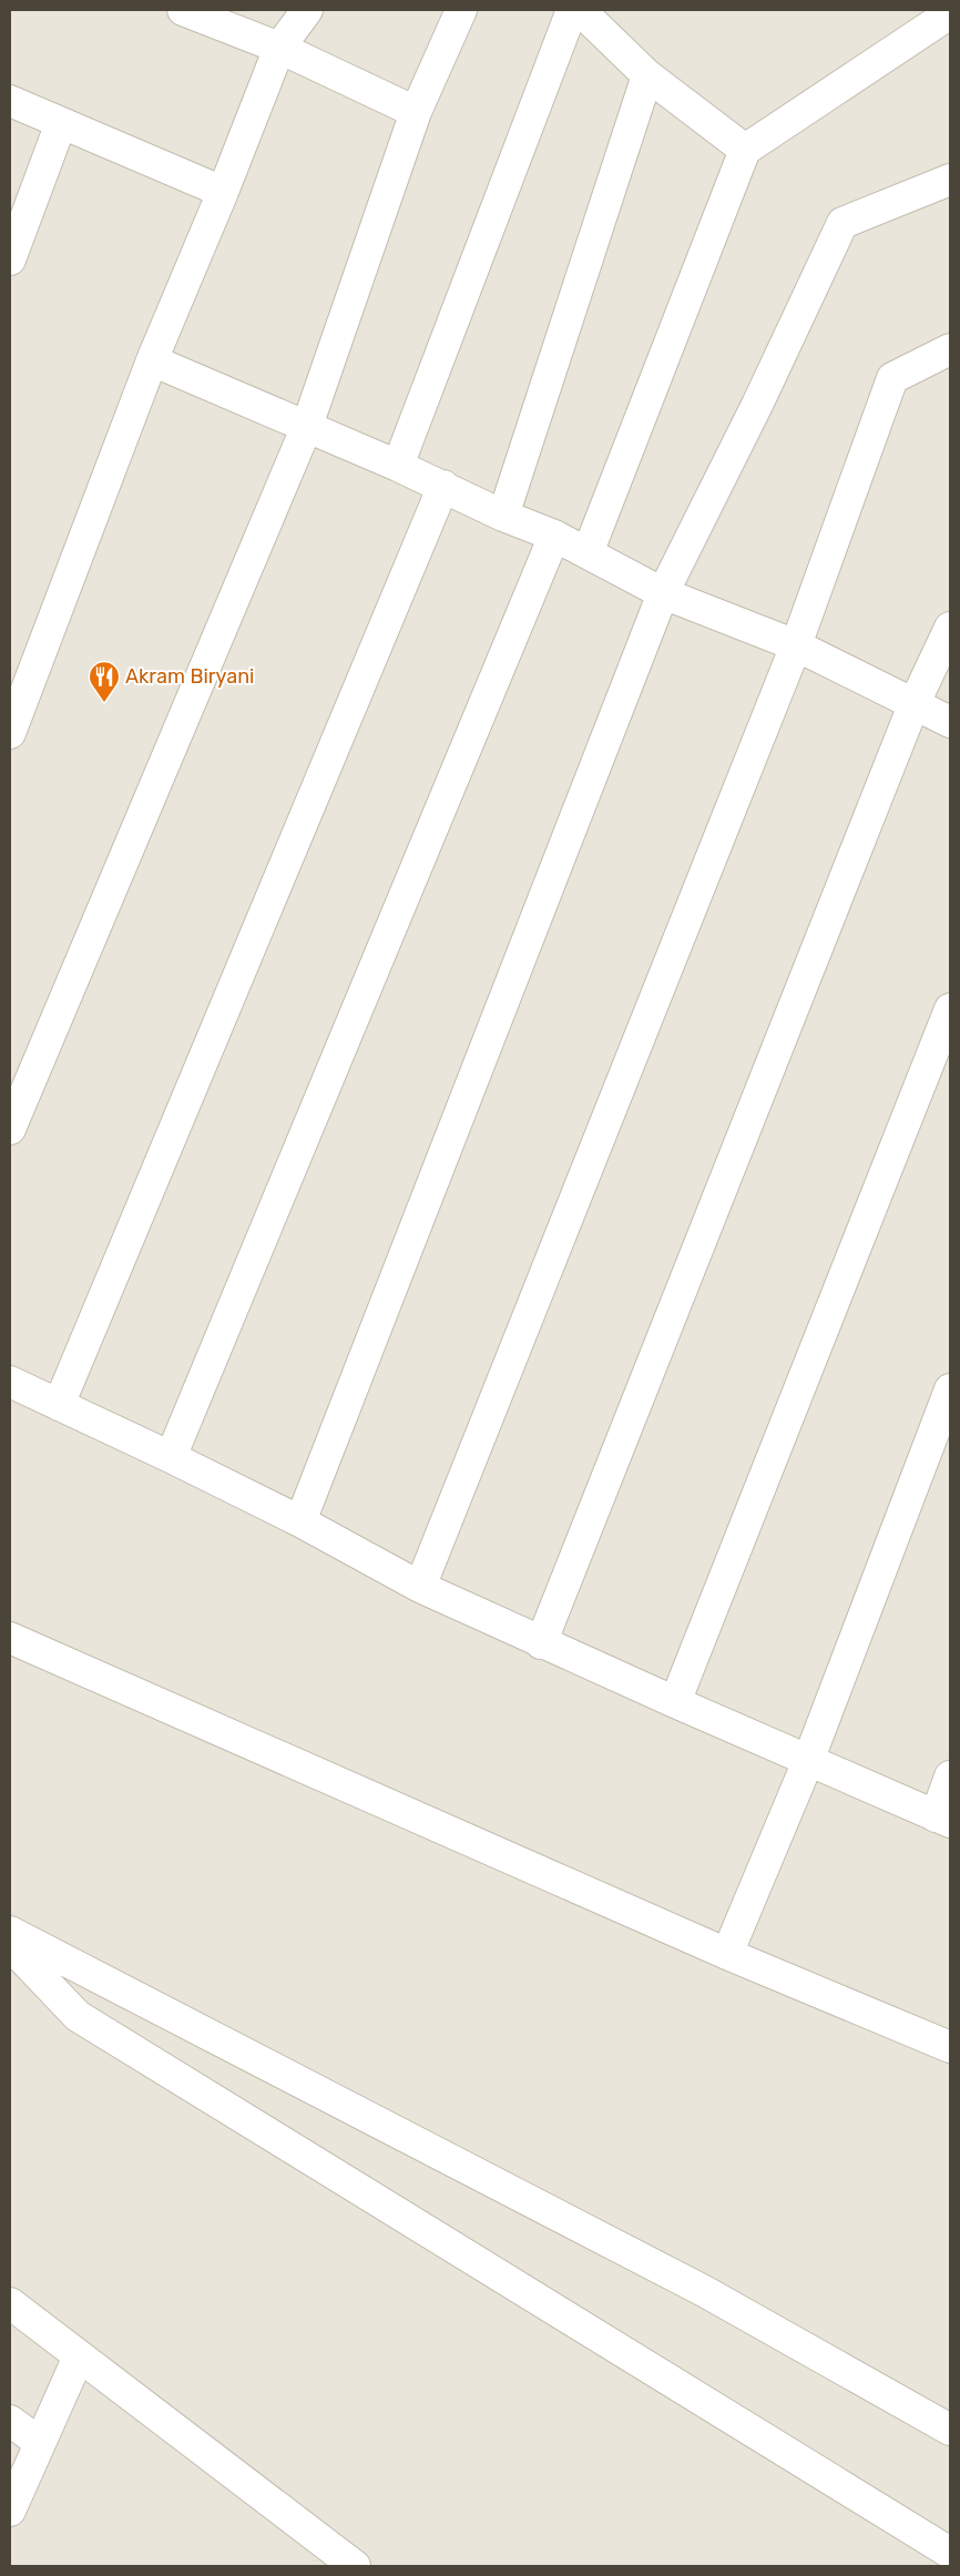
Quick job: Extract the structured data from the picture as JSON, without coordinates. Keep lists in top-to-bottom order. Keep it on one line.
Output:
{"places":{"restaurant":["Akram Biryani"]}}
